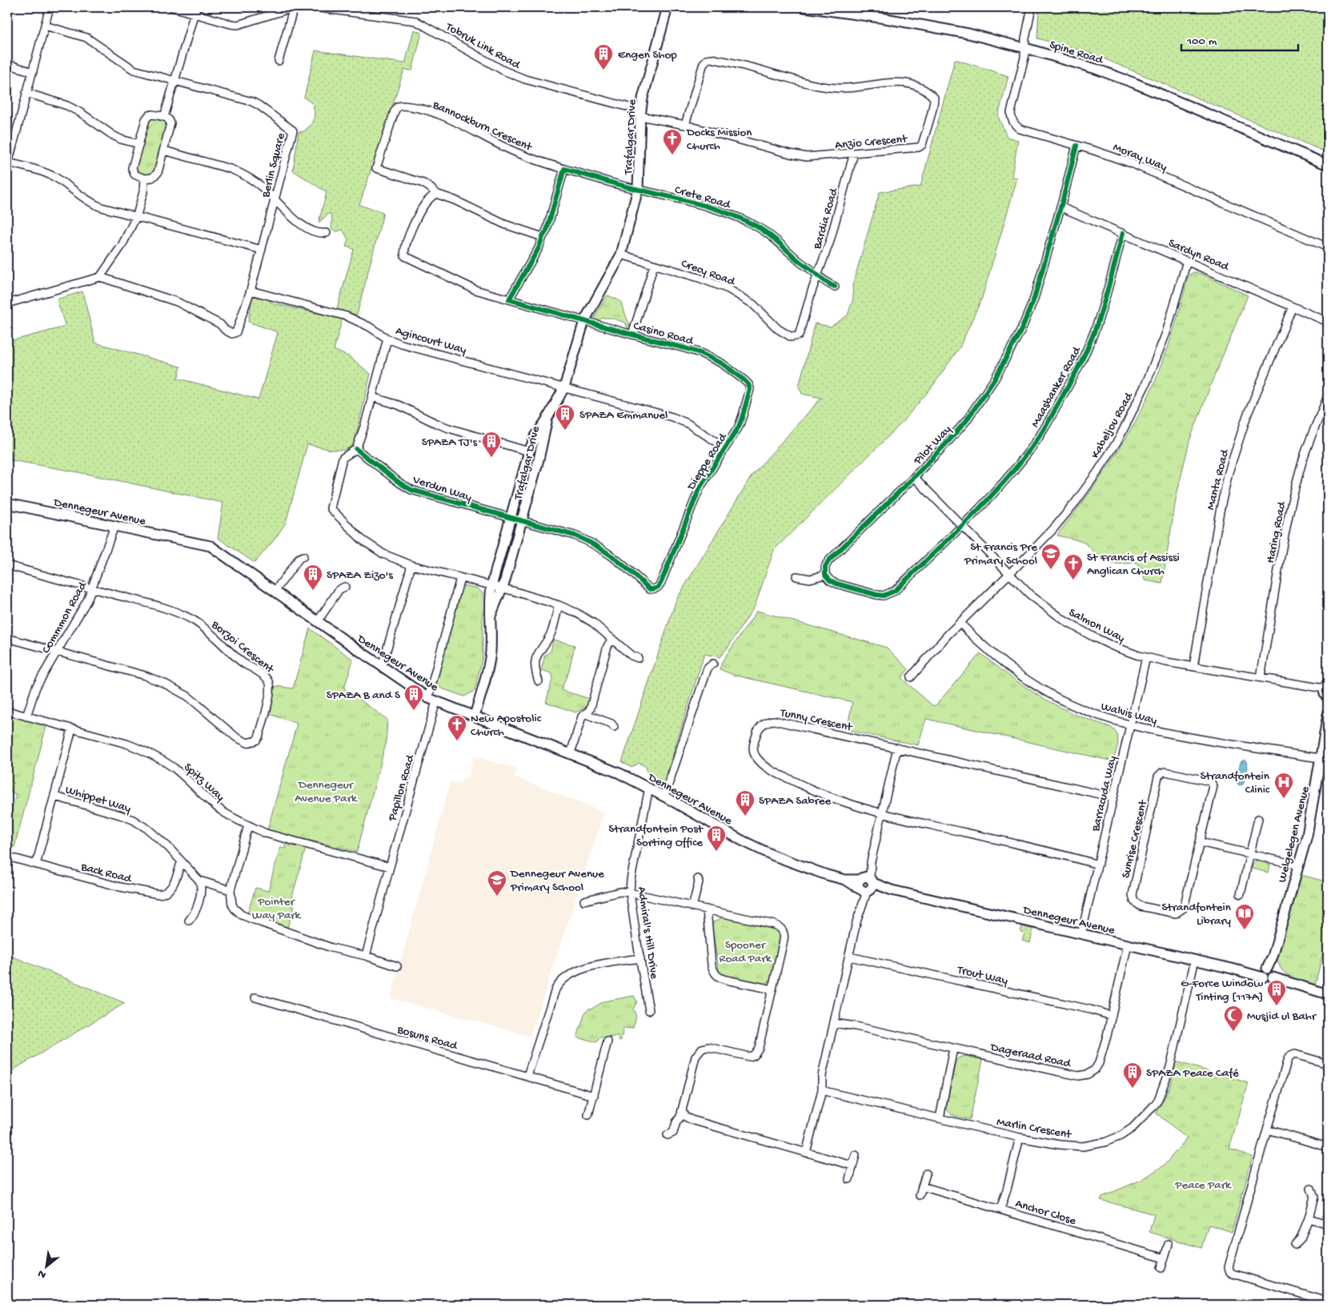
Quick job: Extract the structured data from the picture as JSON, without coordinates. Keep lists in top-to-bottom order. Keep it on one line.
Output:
{"streets":{"street":["Tobruk Link Road","Spine Road","Bannockburn Crescent","Trafalgar Drive","Anzio Crescent","Moray Way","Berlin Square","Crete Road","Bardia Road","Sardyn Road","Crecy Road","Casino Road","Agincourt Way","Maasbanker Road","Kabeljou Road","Pilot Way","Dieppe Road","Manta Road","Verdun Way","Dennegeur Avenue","Haring Road","Commmon Road","Salmon Way","Borzoi Crescent","Walvis Way","Tunny Crescent","Spitz Way","Papillon Road","Barracuda Way","Whippet Way","Welgelegen Avenue","Sunrise Crescent","Back Road","Admiral's Hill Drive","Trout Way","Bosuns Road","Dageraad Road","Marlin Crescent","Anchor Close"]},"crossings":[["Tobruk Link Road","Trafalgar Drive"],["Tobruk Link Road","Anzio Crescent"],["Spine Road","Moray Way"],["Bannockburn Crescent","Crete Road"],["Bannockburn Crescent","Casino Road"],["Trafalgar Drive","Anzio Crescent"],["Trafalgar Drive","Crete Road"],["Trafalgar Drive","Crecy Road"],["Trafalgar Drive","Casino Road"],["Trafalgar Drive","Agincourt Way"],["Trafalgar Drive","Verdun Way"],["Trafalgar Drive","Dennegeur Avenue"],["Anzio Crescent","Bardia Road"],["Moray Way","Pilot Way"],["Berlin Square","Agincourt Way"],["Crete Road","Bardia Road"],["Bardia Road","Crecy Road"],["Sardyn Road","Maasbanker Road"],["Sardyn Road","Kabeljou Road"],["Sardyn Road","Pilot Way"],["Sardyn Road","Manta Road"],["Casino Road","Dieppe Road"],["Agincourt Way","Dieppe Road"],["Maasbanker Road","Salmon Way"],["Kabeljou Road","Salmon Way"],["Kabeljou Road","Walvis Way"],["Pilot Way","Salmon Way"],["Dieppe Road","Verdun Way"],["Manta Road","Salmon Way"],["Dennegeur Avenue","Commmon Road"],["Dennegeur Avenue","Papillon Road"],["Dennegeur Avenue","Barracuda Way"],["Dennegeur Avenue","Welgelegen Avenue"],["Dennegeur Avenue","Admiral's Hill Drive"],["Dennegeur Avenue","Dageraad Road"],["Dennegeur Avenue","Marlin Crescent"],["Haring Road","Salmon Way"],["Commmon Road","Borzoi Crescent"],["Commmon Road","Spitz Way"],["Salmon Way","Barracuda Way"],["Walvis Way","Barracuda Way"],["Walvis Way","Welgelegen Avenue"],["Tunny Crescent","Barracuda Way"],["Spitz Way","Papillon Road"],["Whippet Way","Back Road"],["Trout Way","Dageraad Road"]],"parks":["Dennegeur Avenue Park","Pointer Way Park","Spooner Road Park","Peace Park"],"places":{"building":["Engen Shop","SPAZA Emmanuel","SPAZA TJ's","SPAZA Zizo's","SPAZA B and S","SPAZA Sabree","Strandfontein Post Sorting Office","G-Force Window Tinting [117A]","SPAZA Peace Café"],"church":["Docks Mission Church","St Francis of Assissi Anglican Church","New Apostolic Church"],"school or university":["St Francis Pre Primary School","Dennegeur Avenue Primary School"],"hospital":["Strandfontein Clinic"],"library":["Strandfontein Library"],"mosque":["Musjid ul Bahr"]},"scale_bar":"100 m","north":"bottom left"}
